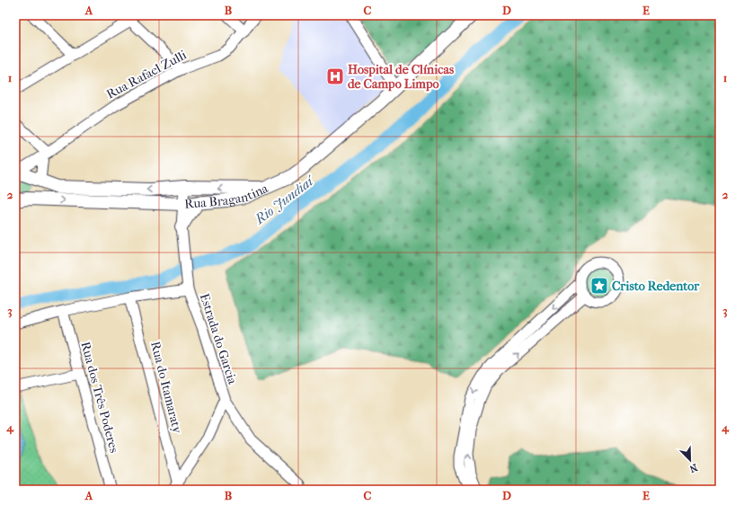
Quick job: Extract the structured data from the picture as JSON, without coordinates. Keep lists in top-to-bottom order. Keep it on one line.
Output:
{"streets":{"main road":["Rua Bragantina"],"street":["Rua Rafael Zulli","Estrada do Garcia","Rua do Itamaraty","Rua dos Três Poderes"]},"crossings":[["Rua Rafael Zulli","Rua Bragantina"],["Rua Bragantina","Estrada do Garcia"],["Estrada do Garcia","Rua do Itamaraty"]],"water":["Rio Jundiaí"],"places":{"hospital":["Hospital de Clínicas de Campo Limpo"],"place":["Cristo Redentor"]},"north":"bottom right","grid":{"columns":["A","B","C","D","E"],"rows":["1","2","3","4"]}}
